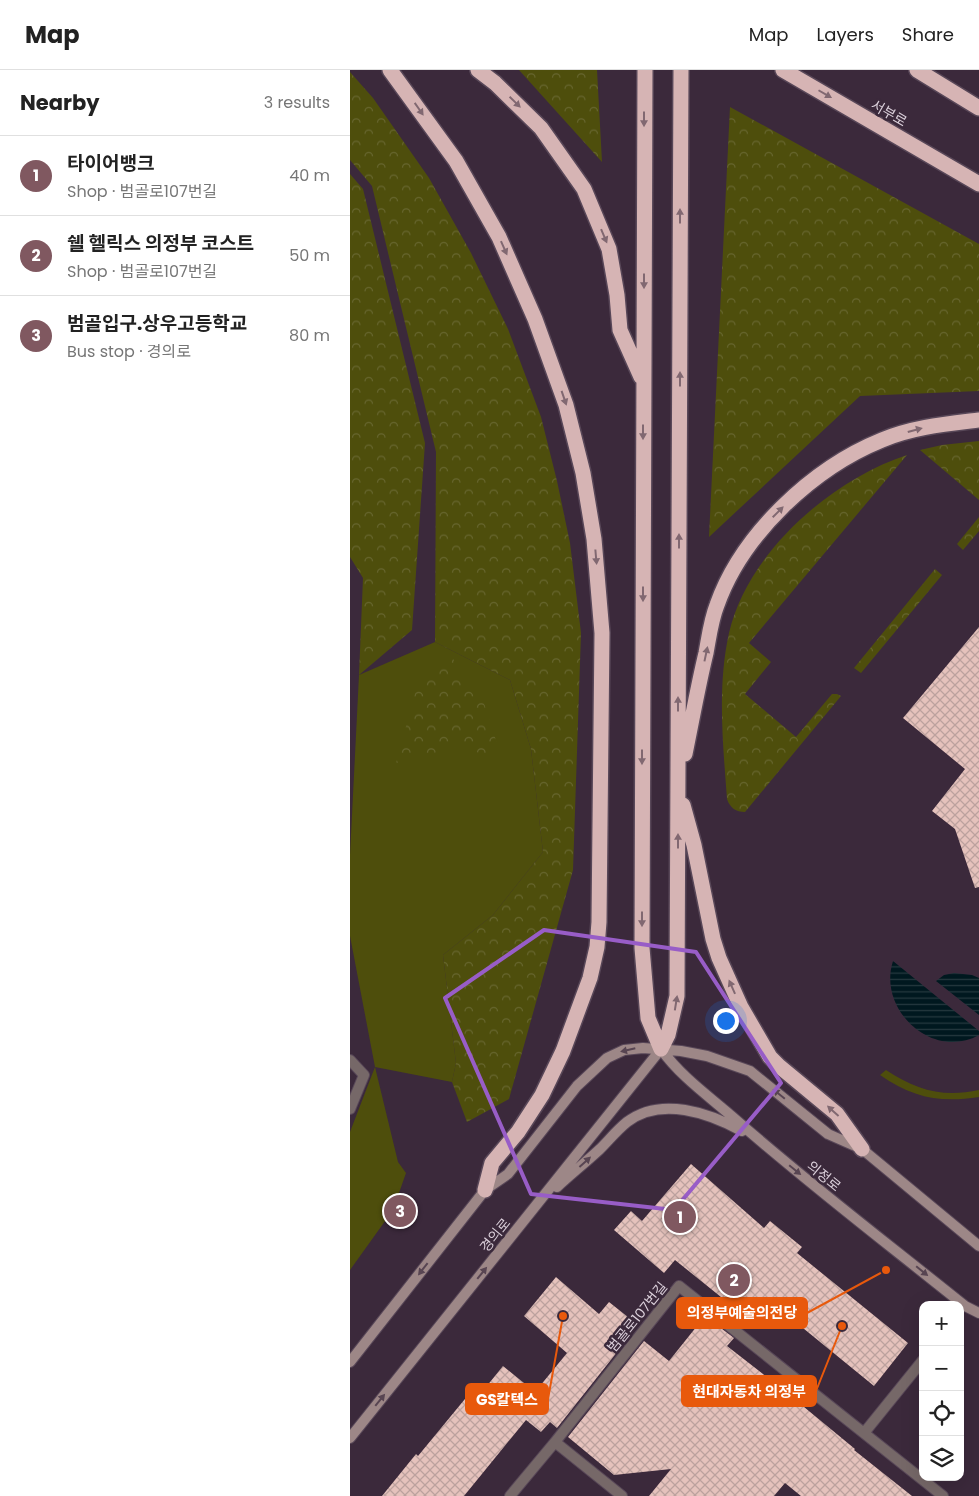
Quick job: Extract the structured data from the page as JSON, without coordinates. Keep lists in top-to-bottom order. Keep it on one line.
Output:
{"streets":{"highway":["서부로"],"street":["의정로","경의로","범골로107번길"]},"crossings":[["의정로","경의로"]],"places":["의정부예술의전당","GS칼텍스","현대자동차 의정부"],"page":{"header":"Map","nav":["Map","Layers","Share"],"heading":["Nearby","3 results"],"list":[{"mark":"1","name":"타이어뱅크","note":"Shop · 범골로107번길","value":"40 m"},{"mark":"2","name":"쉘 헬릭스 의정부 코스트","note":"Shop · 범골로107번길","value":"50 m"},{"mark":"3","name":"범골입구.상우고등학교","note":"Bus stop · 경의로","value":"80 m"}],"pins":["3","1","2"],"map_buttons":["+","−"]}}
